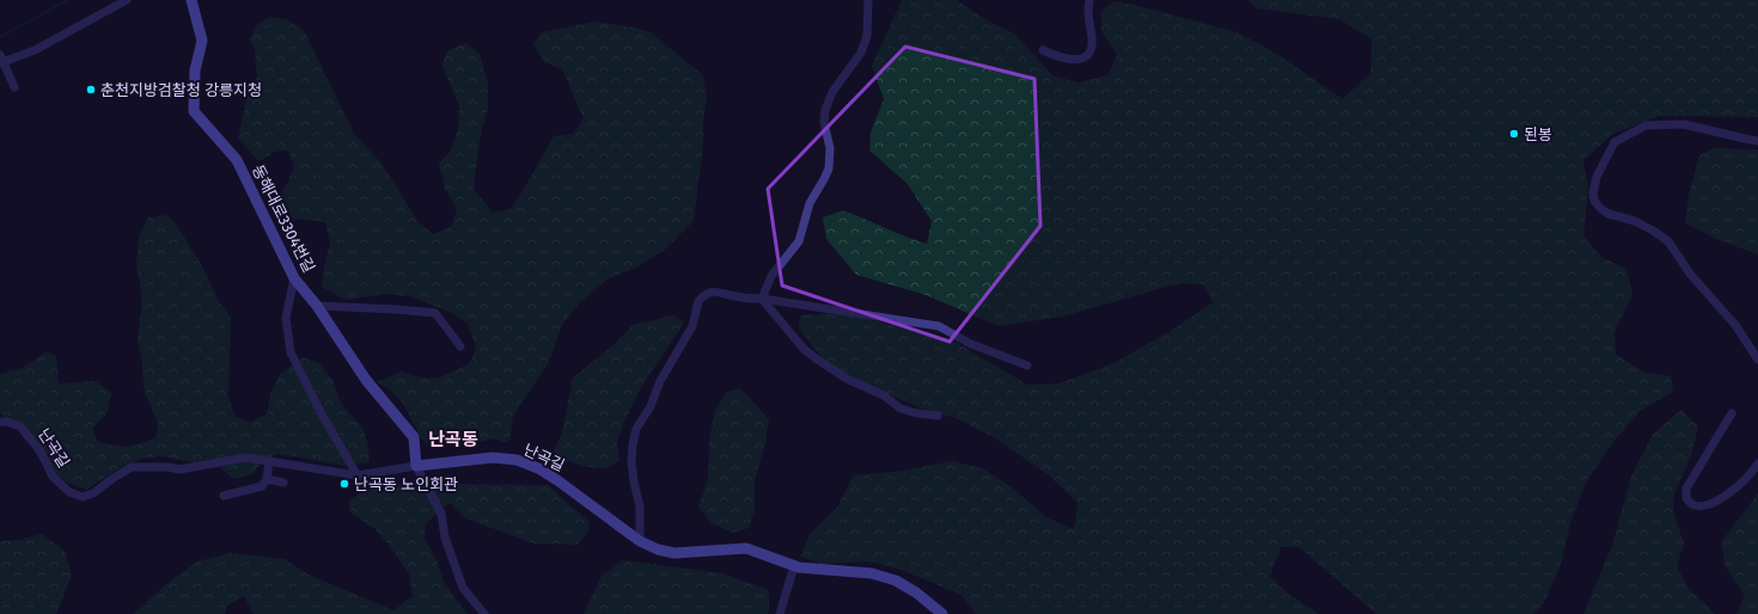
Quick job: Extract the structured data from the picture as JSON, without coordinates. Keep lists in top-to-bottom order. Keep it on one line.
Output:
{"streets":{"street":["동해대로3304번길","난곡길"]},"crossings":[["동해대로3304번길","난곡길"]],"districts":["난곡동"],"places":["춘천지방검찰청 강릉지청","된봉","난곡동 노인회관"]}
